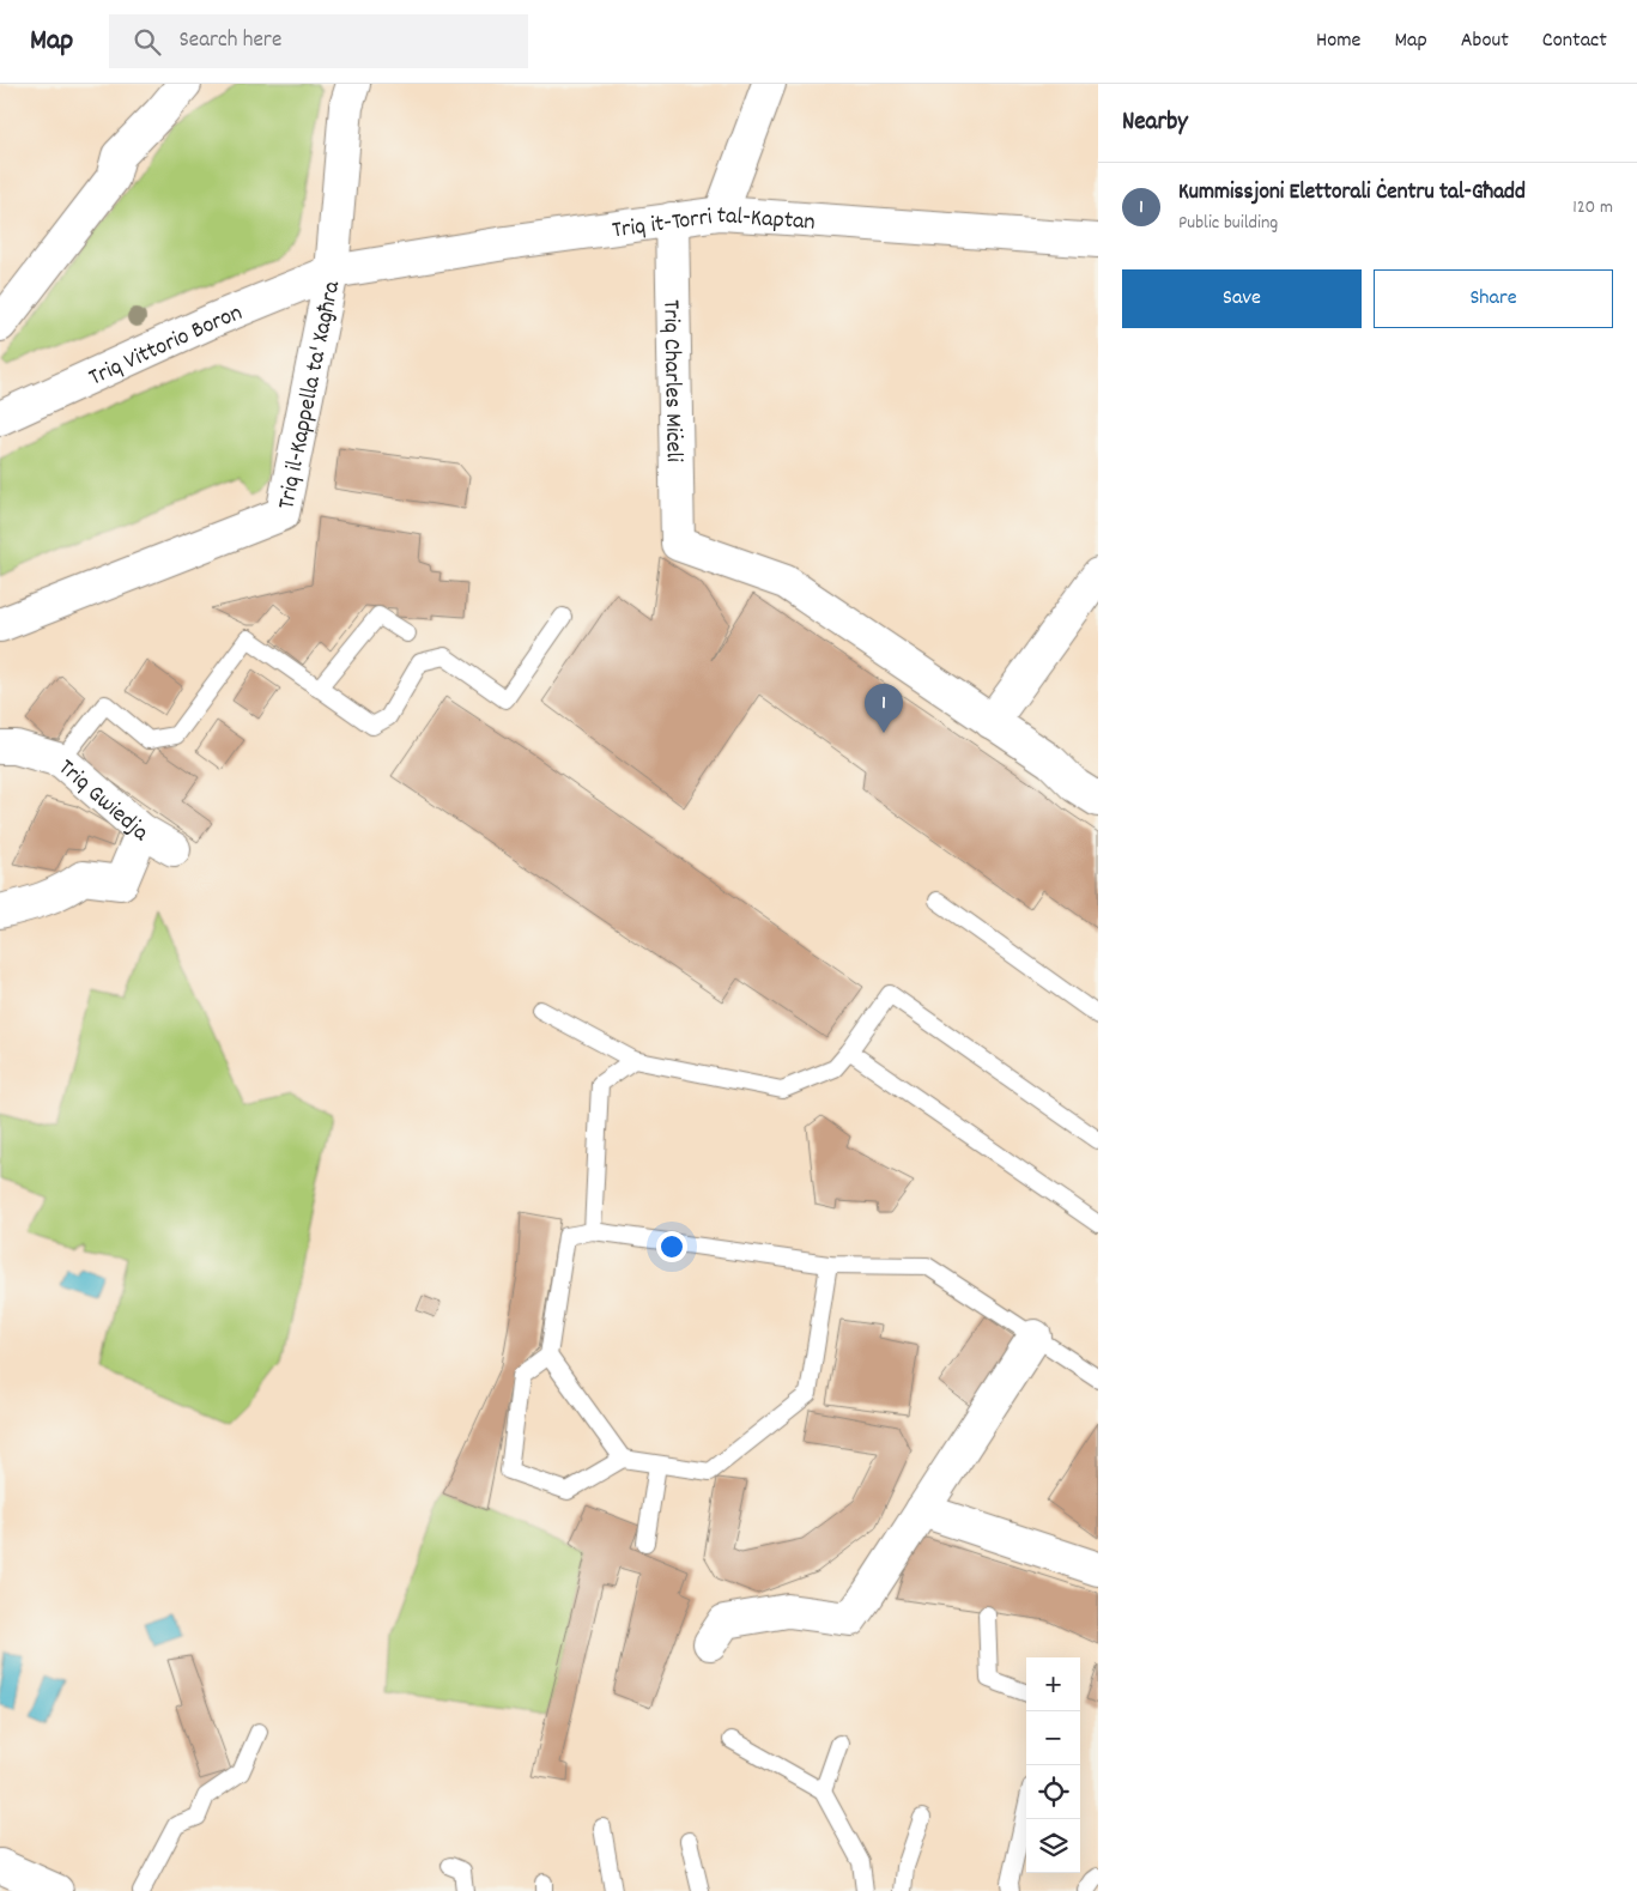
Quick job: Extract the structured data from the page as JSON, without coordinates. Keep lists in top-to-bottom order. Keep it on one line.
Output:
{"streets":{"street":["Triq it-Torri tal-Kaptan","Triq Vittorio Boron","Triq Charles Miċeli","Triq il-Kappella ta' Xagħra","Triq Gwiedja"]},"crossings":[["Triq it-Torri tal-Kaptan","Triq Vittorio Boron"],["Triq it-Torri tal-Kaptan","Triq Charles Miċeli"],["Triq it-Torri tal-Kaptan","Triq il-Kappella ta' Xagħra"],["Triq Vittorio Boron","Triq il-Kappella ta' Xagħra"]],"page":{"header":"Map","search":"Search here","nav":["Home","Map","About","Contact"],"heading":"Nearby","list":[{"mark":"1","name":"Kummissjoni Elettorali Ċentru tal-Għadd","note":"Public building","value":"120 m"}],"buttons":["Save","Share"],"pins":"1","map_buttons":["+","−"]}}
